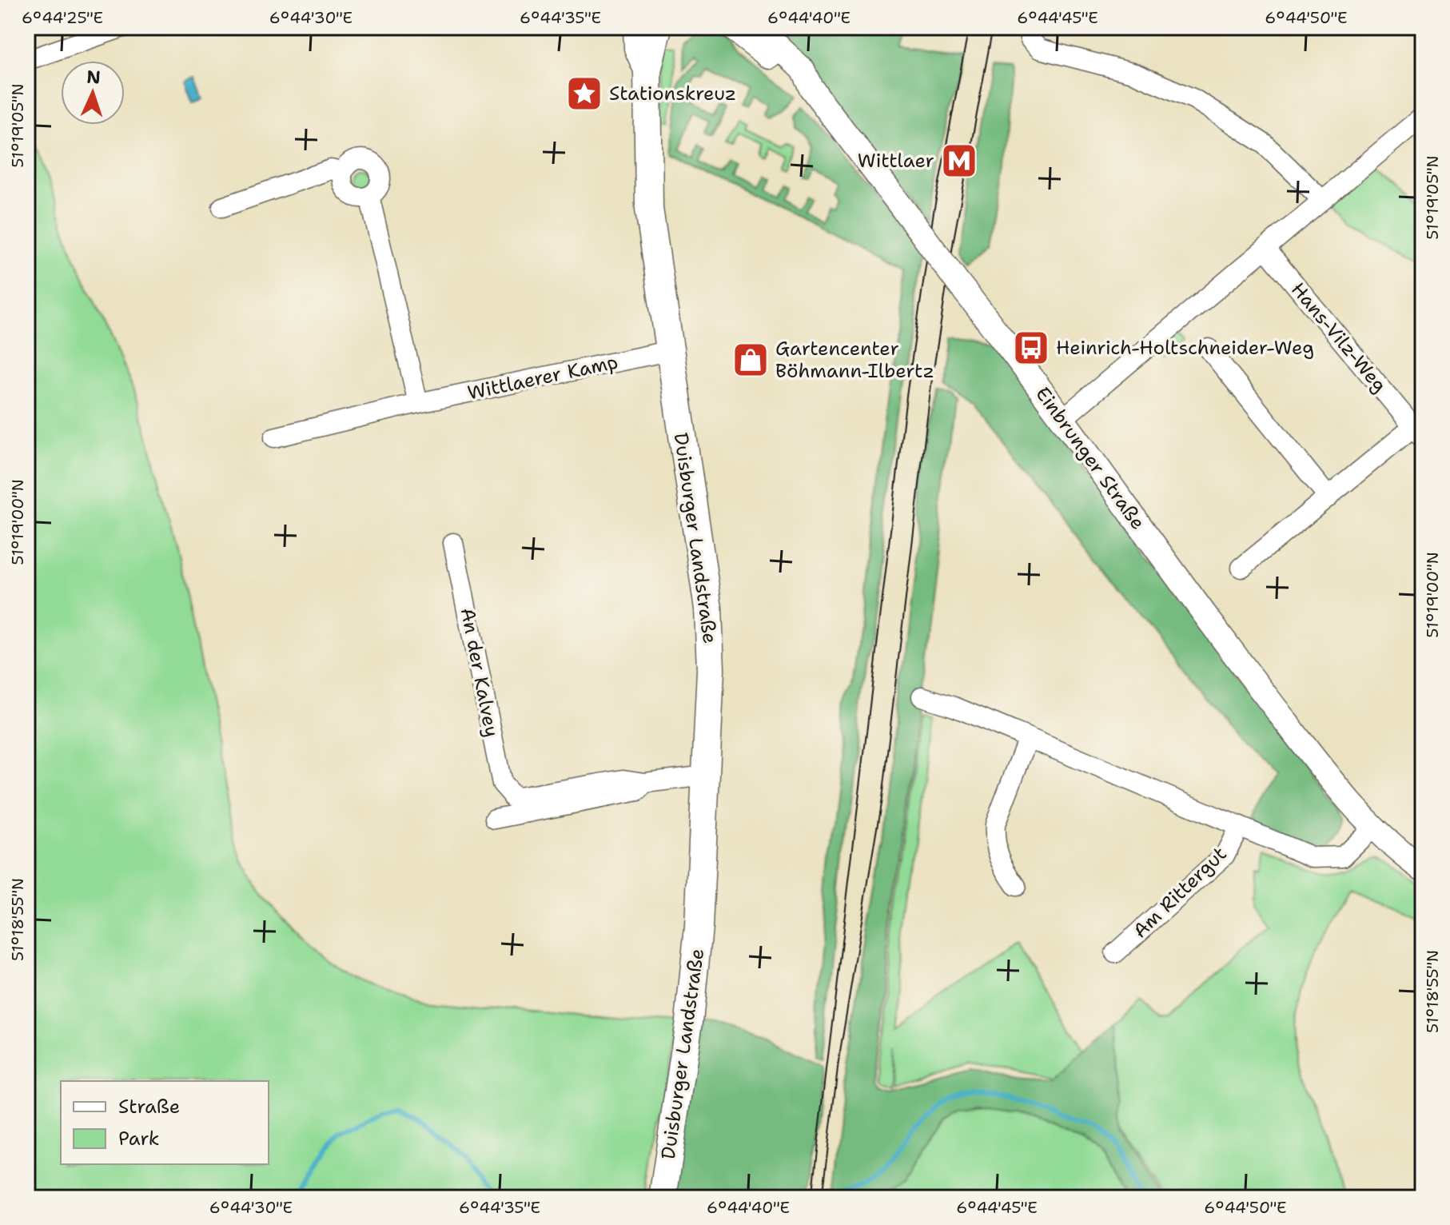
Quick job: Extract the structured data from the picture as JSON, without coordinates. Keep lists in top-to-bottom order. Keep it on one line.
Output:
{"streets":{"main road":["Duisburger Landstraße"],"street":["Hans-Vilz-Weg","Wittlaerer Kamp","Einbrunger Straße","An der Kalvey","Am Rittergut"]},"crossings":[["Wittlaerer Kamp","Duisburger Landstraße"]],"places":{"place":["Stationskreuz"],"metro station":["Wittlaer"],"bus stop":["Heinrich-Holtschneider-Weg"],"shop":["Gartencenter Böhmann-Ilbertz"]},"legend":["Straße","Park"],"north":"top","coordinates":["6°44'25\"E","6°44'30\"E","6°44'35\"E","6°44'40\"E","6°44'45\"E","6°44'50\"E","51°19'05\"N","51°19'00\"N","51°18'55\"N"]}
